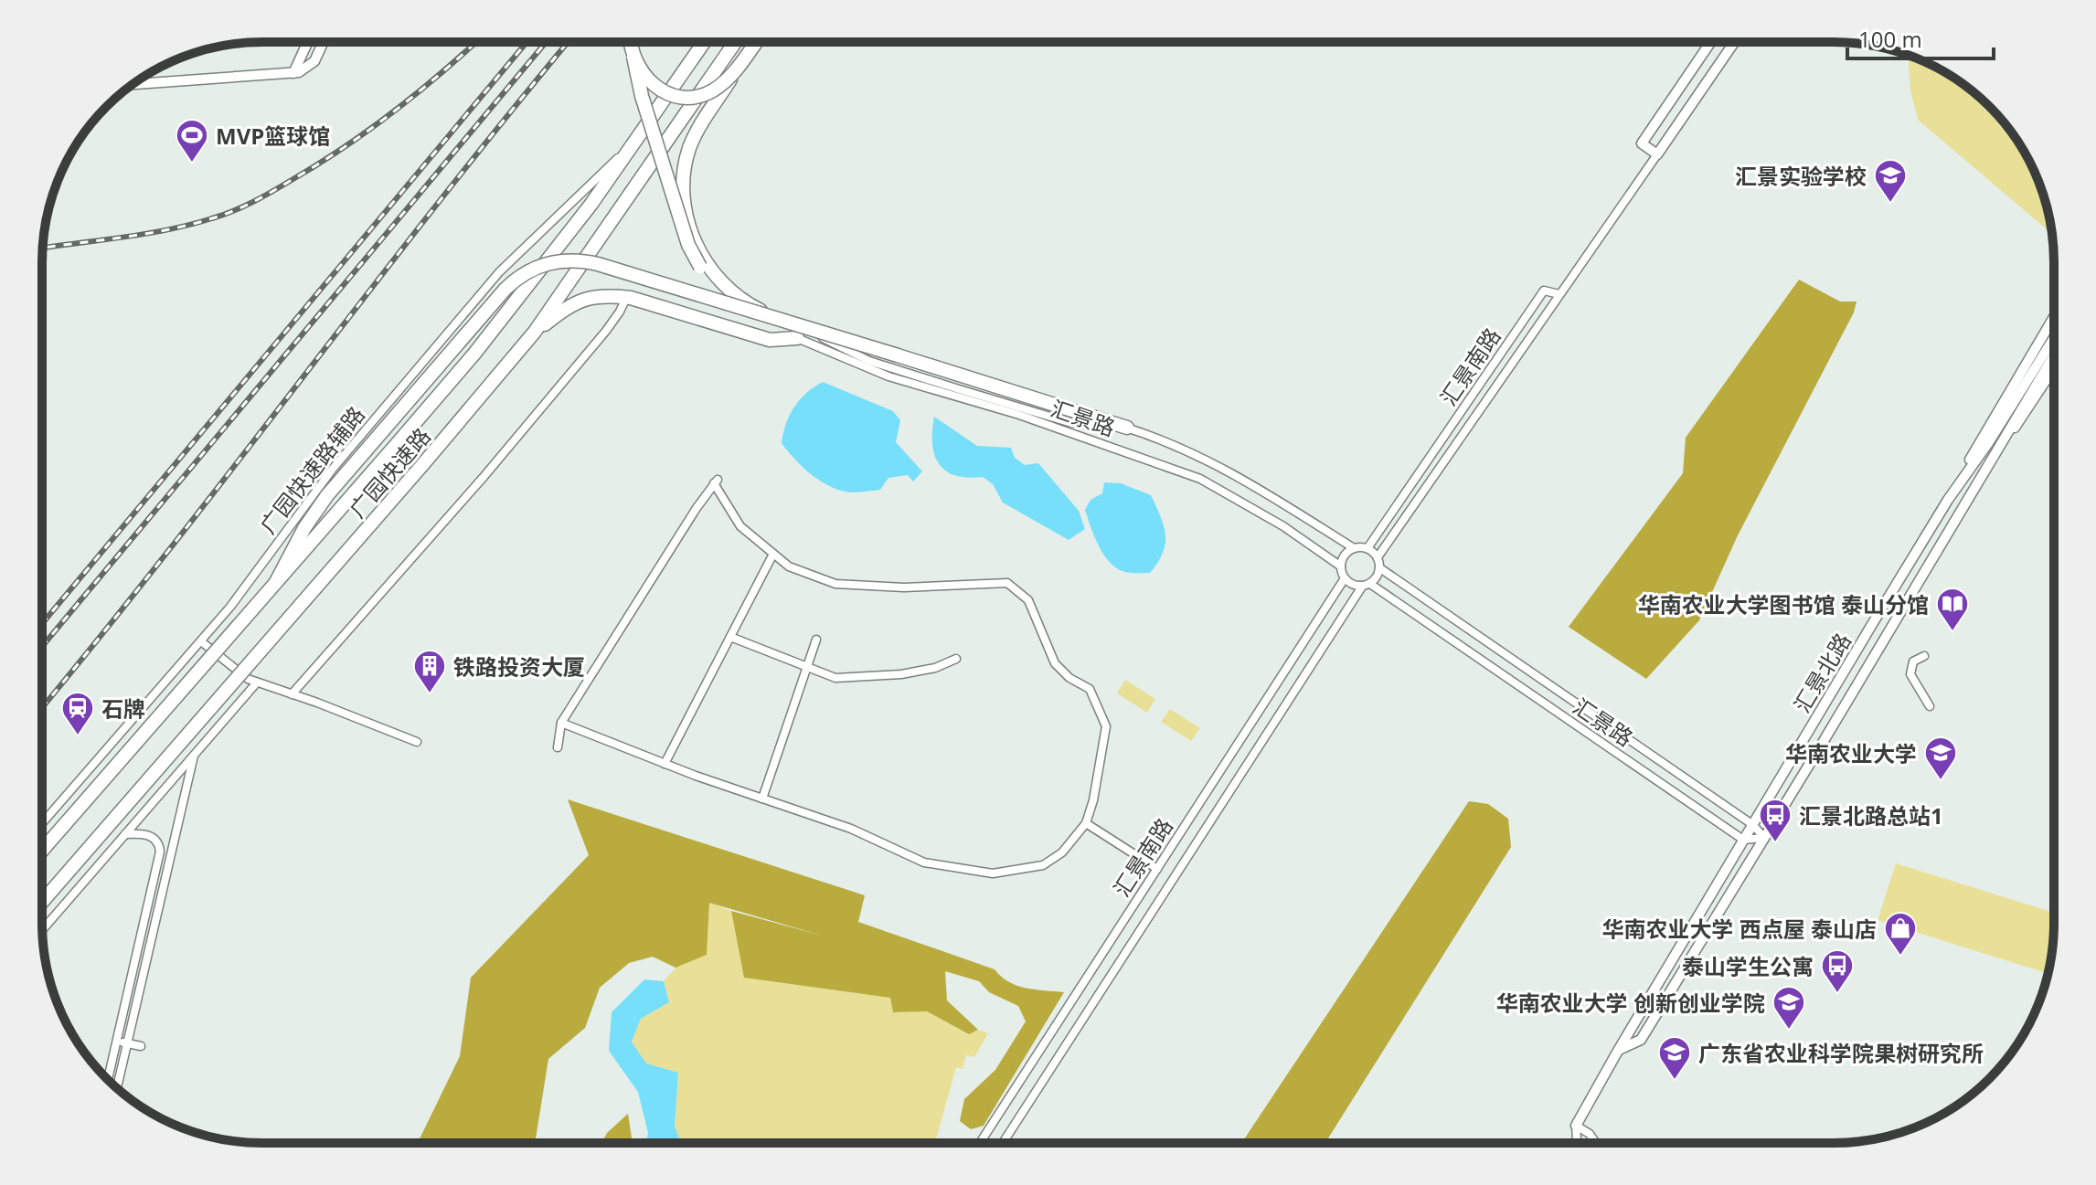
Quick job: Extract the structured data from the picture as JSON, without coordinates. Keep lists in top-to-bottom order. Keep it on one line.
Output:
{"streets":{"highway":["广园快速路"],"street":["汇景南路","汇景路","广园快速路辅路","汇景北路"]},"crossings":[["汇景南路","汇景路"],["汇景路","汇景北路"],["广园快速路辅路","广园快速路"]],"places":{"sports":["MVP篮球馆"],"school or university":["汇景实验学校","华南农业大学","华南农业大学 创新创业学院","广东省农业科学院果树研究所"],"library":["华南农业大学图书馆 泰山分馆"],"building":["铁路投资大厦"],"station":["石牌"],"bus stop":["汇景北路总站1","泰山学生公寓"],"shop":["华南农业大学 西点屋 泰山店"]},"scale_bar":"100 m"}
